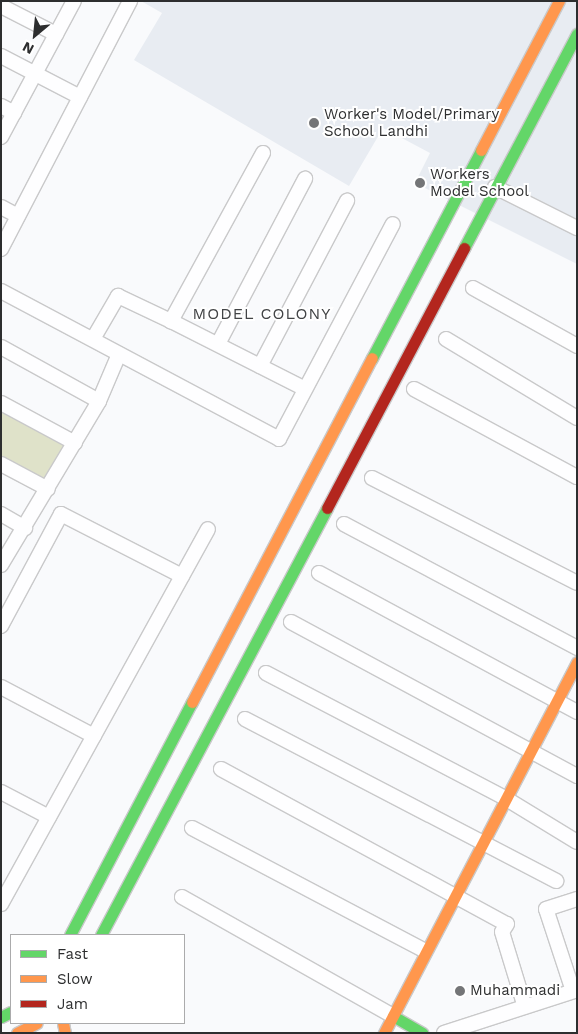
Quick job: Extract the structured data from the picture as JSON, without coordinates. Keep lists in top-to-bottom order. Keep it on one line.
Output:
{"districts":["MODEL COLONY"],"places":["Worker's Model/Primary School Landhi","Workers Model School","Muhammadi"],"legend":["Fast","Slow","Jam"],"north":"bottom left"}
